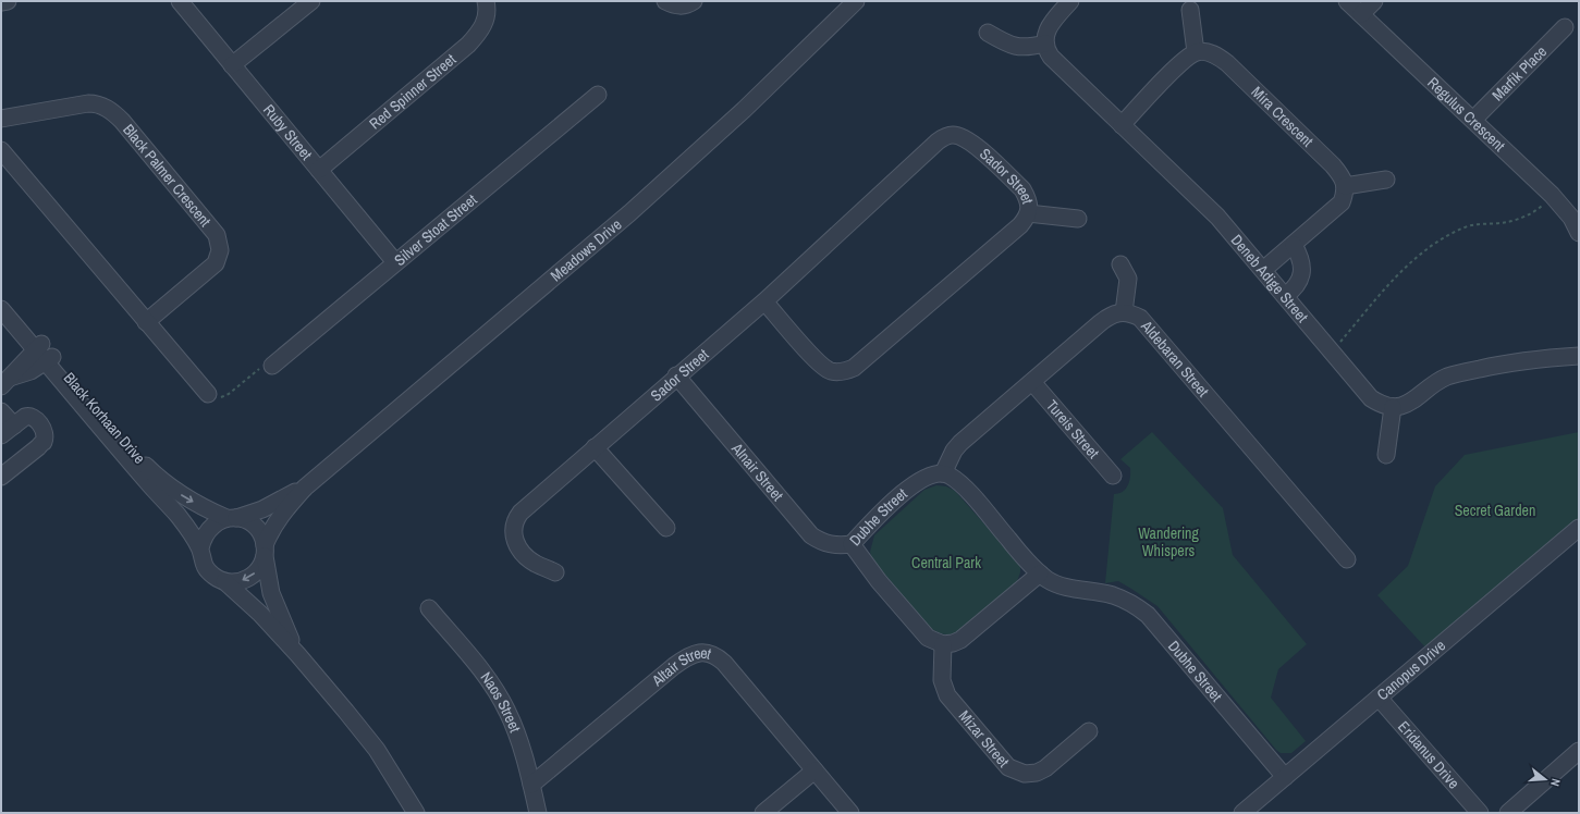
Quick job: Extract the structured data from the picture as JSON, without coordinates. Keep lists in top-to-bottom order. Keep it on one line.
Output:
{"streets":{"street":["Marfik Place","Red Spinner Street","Regulus Crescent","Mira Crescent","Ruby Street","Black Palmer Crescent","Sador Street","Silver Stoat Street","Meadows Drive","Deneb Adige Street","Aldebaran Street","Black Korhaan Drive","Tureis Street","Alnair Street","Dubhe Street","Canopus Drive","Altair Street","Naos Street","Mizar Street","Eridanus Drive"]},"crossings":[["Marfik Place","Regulus Crescent"],["Red Spinner Street","Ruby Street"],["Ruby Street","Silver Stoat Street"],["Sador Street","Alnair Street"],["Meadows Drive","Black Korhaan Drive"],["Aldebaran Street","Tureis Street"],["Aldebaran Street","Dubhe Street"],["Alnair Street","Dubhe Street"],["Dubhe Street","Canopus Drive"],["Dubhe Street","Mizar Street"],["Canopus Drive","Eridanus Drive"],["Altair Street","Naos Street"]],"parks":["Secret Garden","Wandering Whispers","Central Park"],"north":"right"}
